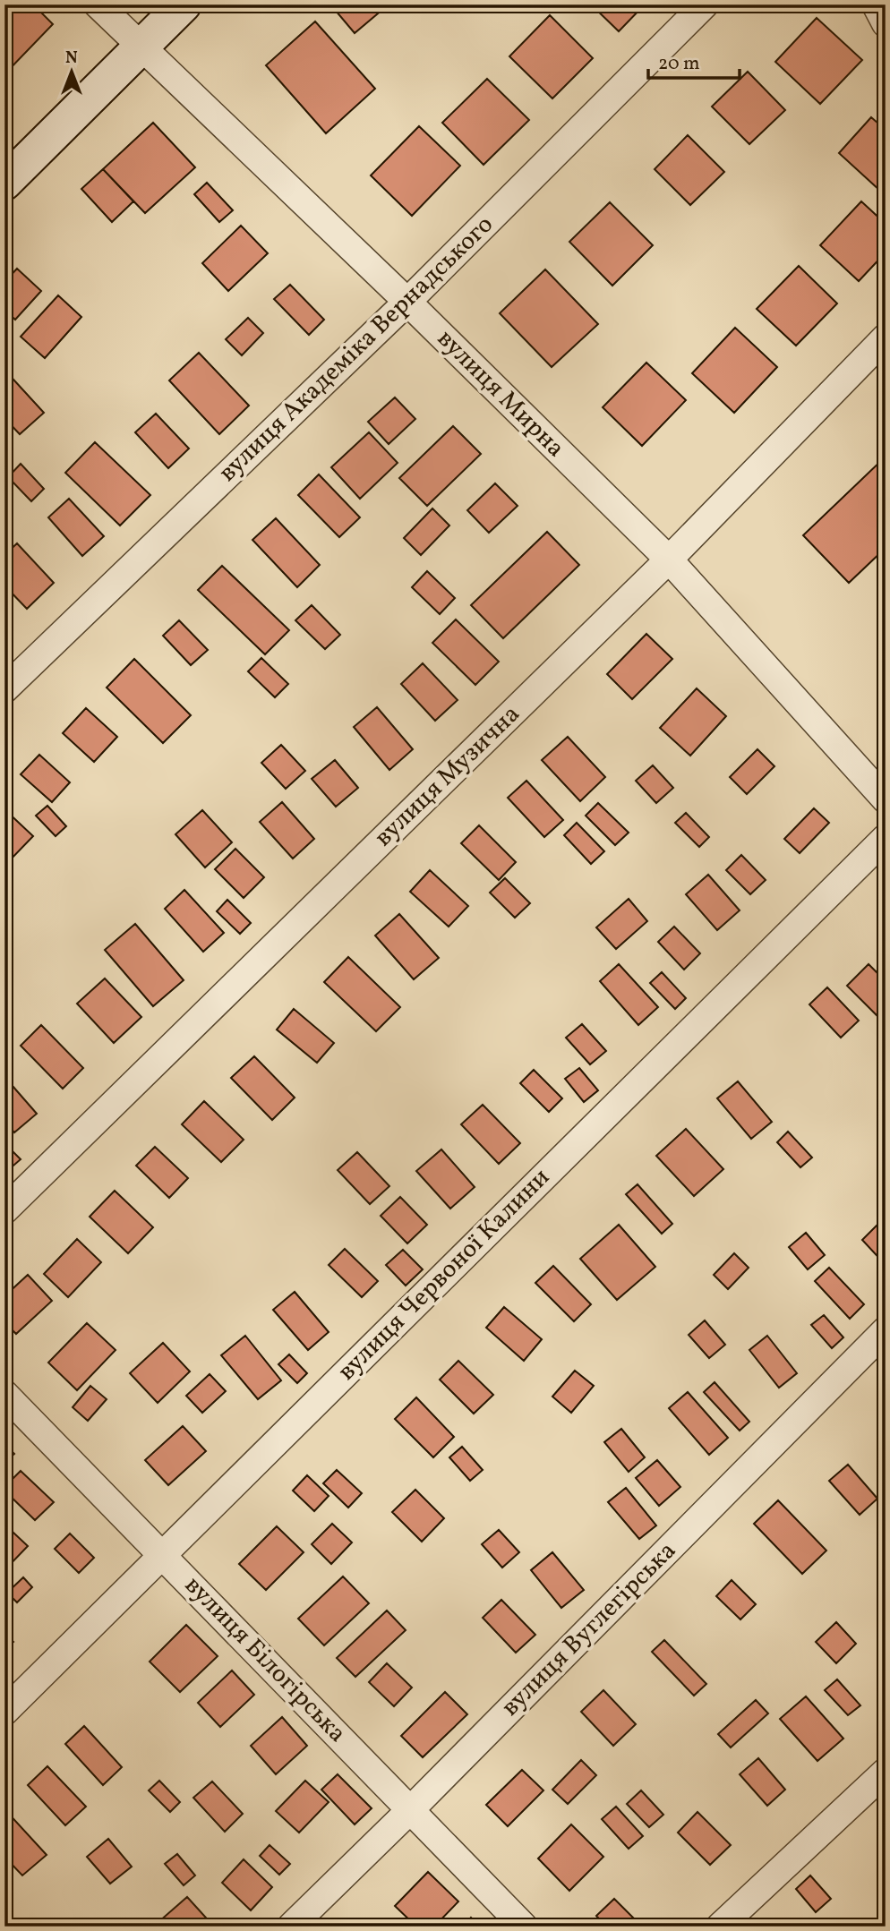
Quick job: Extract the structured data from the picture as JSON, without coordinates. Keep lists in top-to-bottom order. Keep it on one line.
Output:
{"streets":{"street":["вулиця Академіка Вернадського","вулиця Мирна","вулиця Музична","вулиця Червоної Калини","вулиця Вуглегірська","вулиця Білогірська"]},"crossings":[["вулиця Академіка Вернадського","вулиця Мирна"],["вулиця Мирна","вулиця Музична"],["вулиця Червоної Калини","вулиця Білогірська"],["вулиця Вуглегірська","вулиця Білогірська"]],"scale_bar":"20 m","north":"top"}
